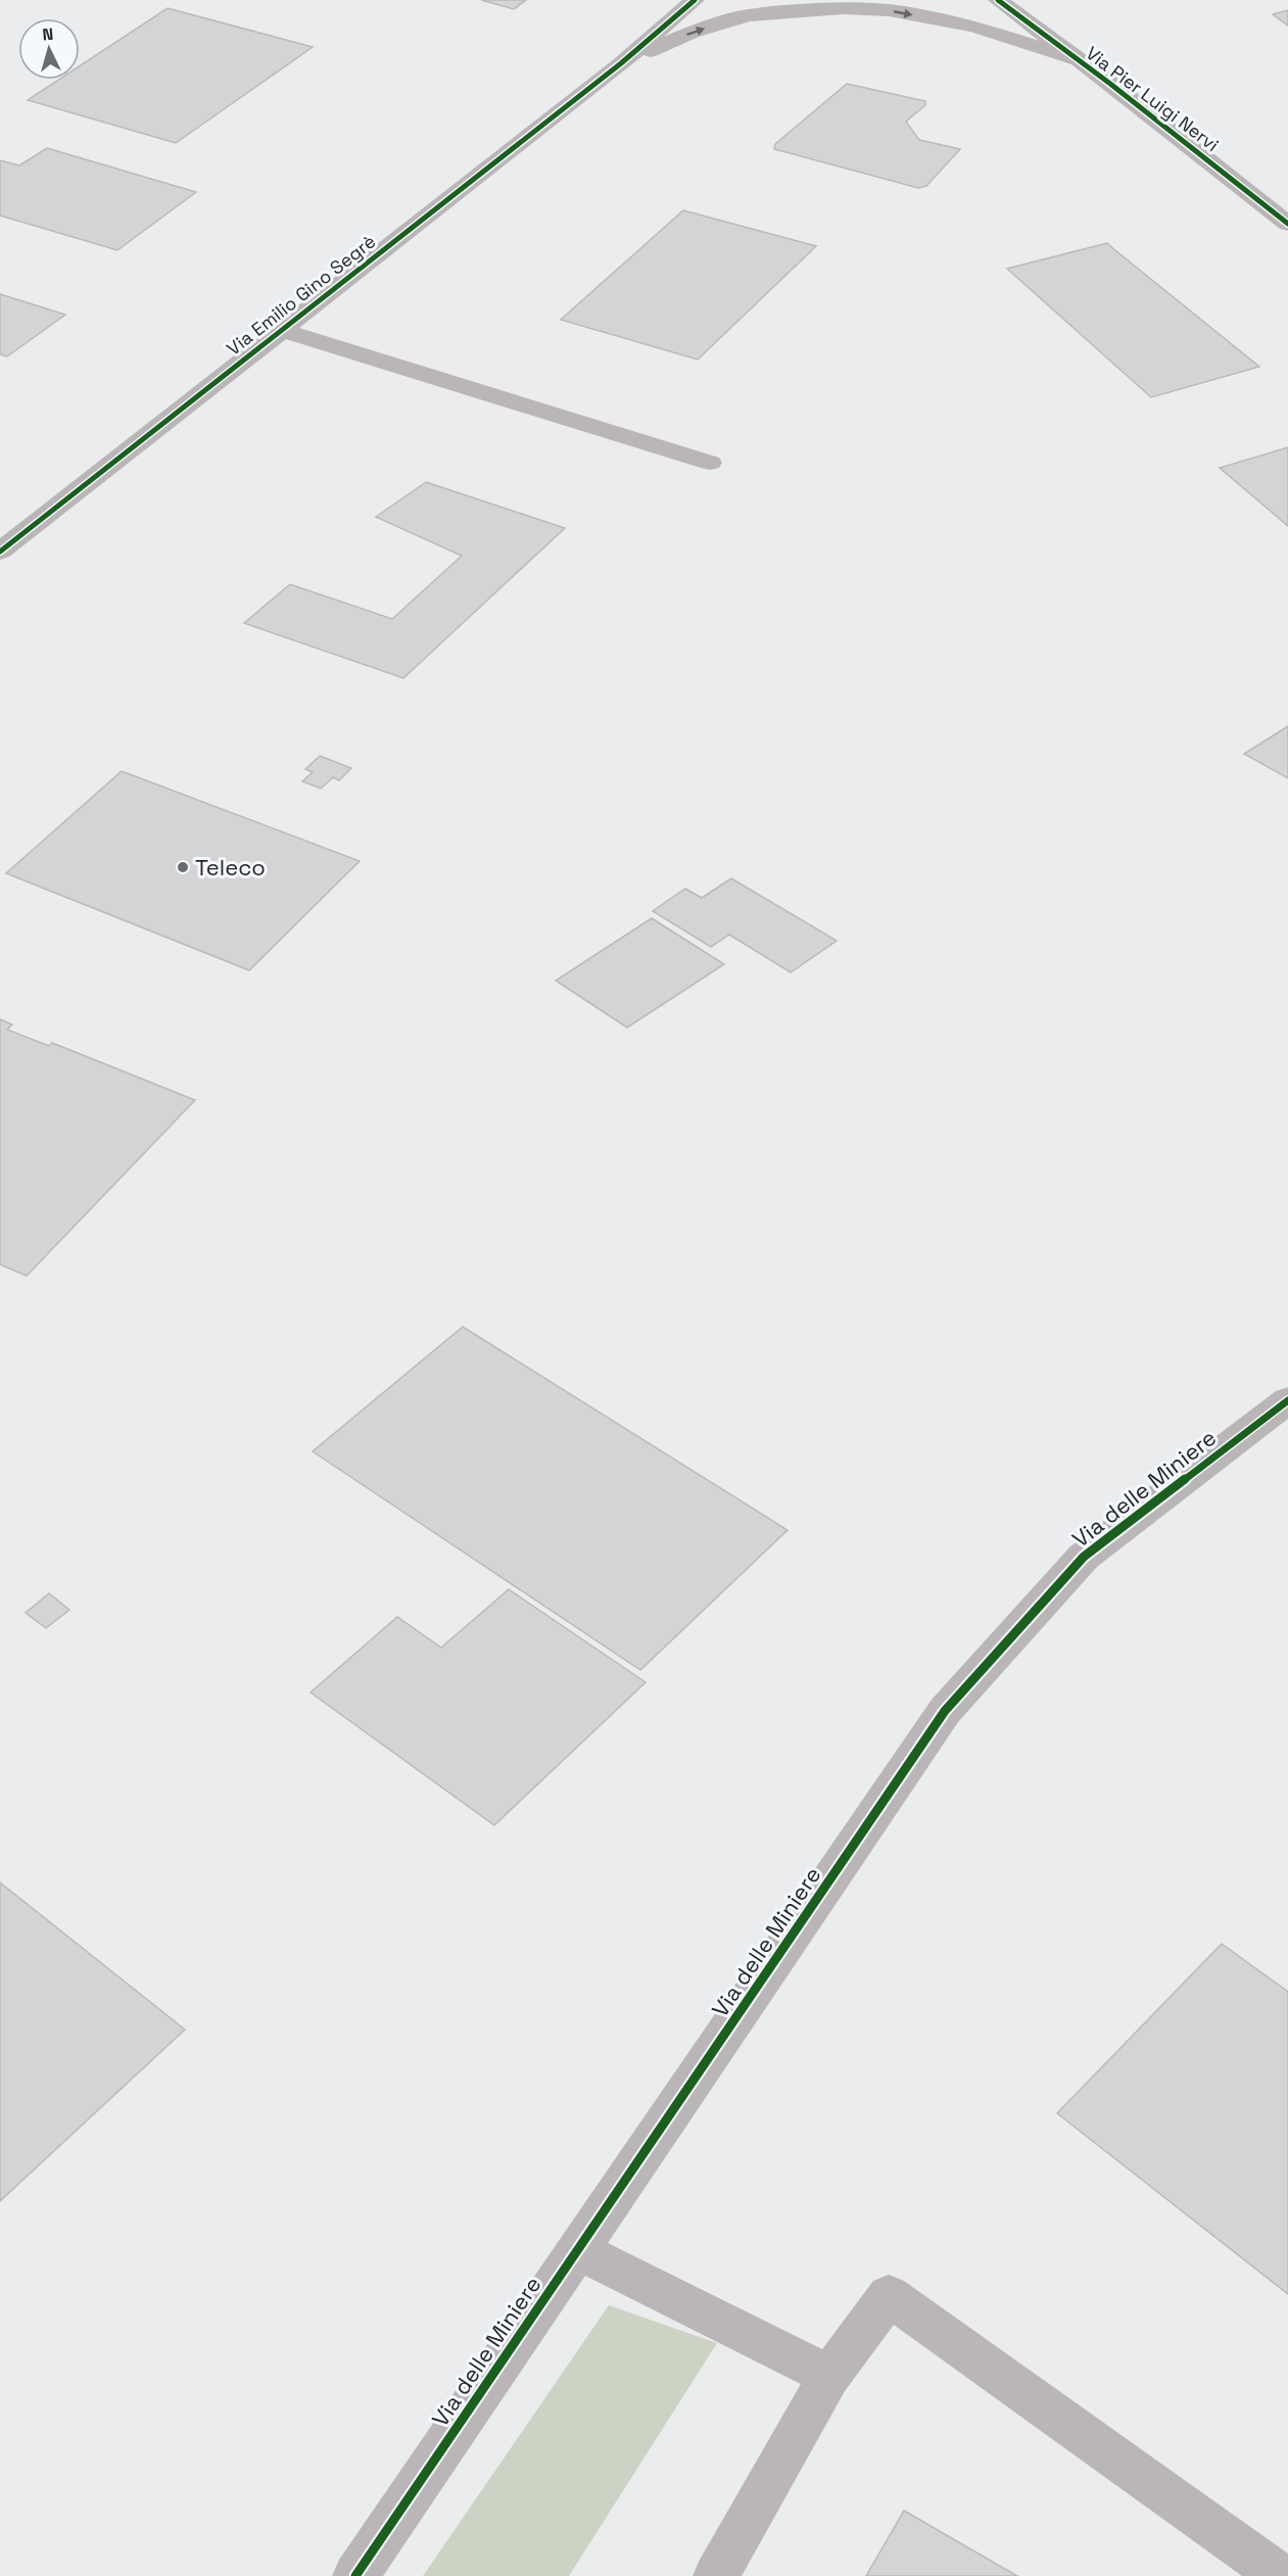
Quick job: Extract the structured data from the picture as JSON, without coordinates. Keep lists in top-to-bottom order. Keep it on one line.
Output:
{"streets":{"street":["Via Pier Luigi Nervi","Via Emilio Gino Segrè","Via delle Miniere"]},"places":["Teleco"],"north":"top"}
